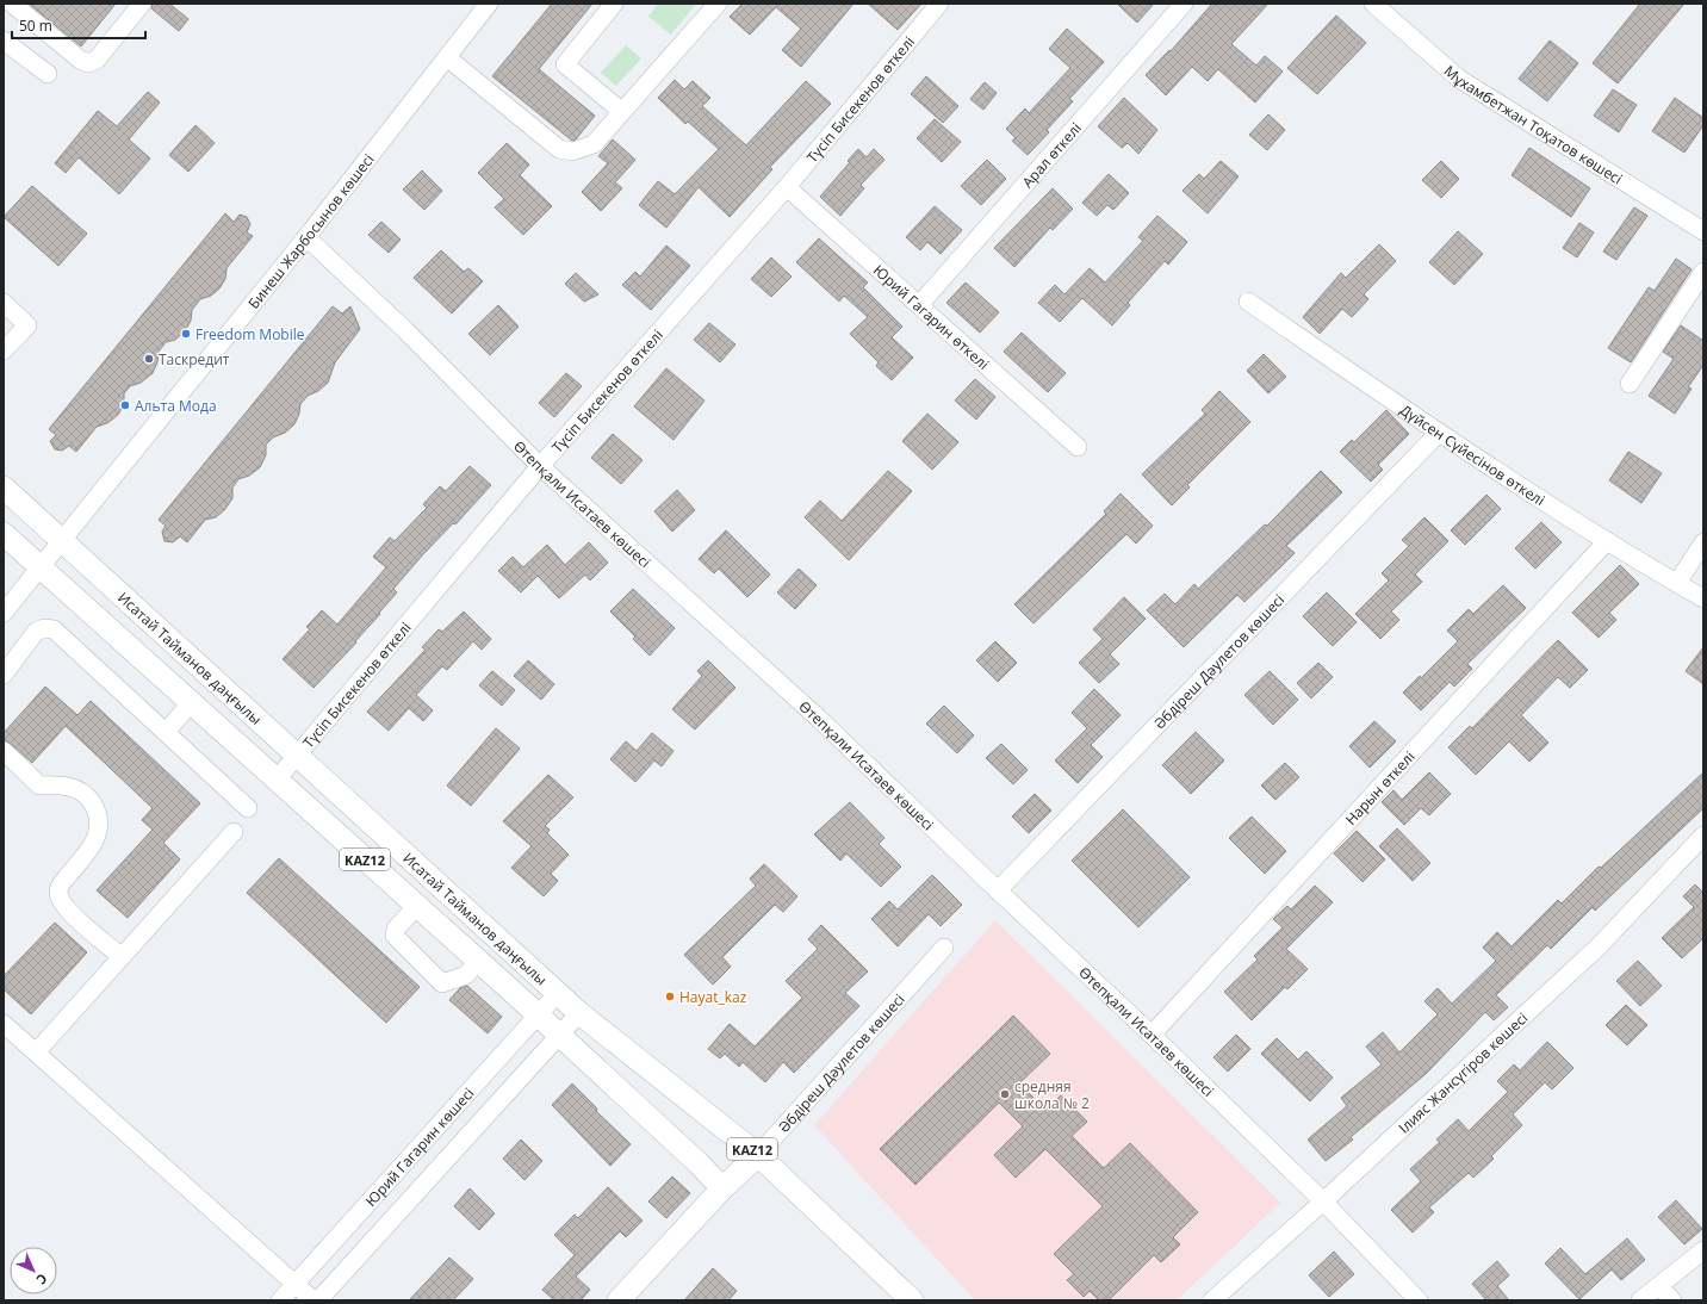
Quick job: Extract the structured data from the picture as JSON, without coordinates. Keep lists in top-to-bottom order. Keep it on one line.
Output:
{"streets":{"main road":["Исатай Тайманов даңғылы","Әбдіреш Дәулетов көшесі","KAZ12"],"street":["Түсіп Бисекенов өткелі","Мұхамбетжан Тоқатов көшесі","Арал өткелі","Бинеш Жарбосынов көшесі","Юрий Гагарин өткелі","Дүйсен Сүйесінов өткелі","Өтепқали Исатаев көшесі","Нарын өткелі","Ілияс Жансүгіров көшесі","Юрий Гагарин көшесі"]},"crossings":[["Түсіп Бисекенов өткелі","Юрий Гагарин өткелі"],["Түсіп Бисекенов өткелі","Өтепқали Исатаев көшесі"],["Түсіп Бисекенов өткелі","Исатай Тайманов даңғылы"],["Арал өткелі","Юрий Гагарин өткелі"],["Бинеш Жарбосынов көшесі","Өтепқали Исатаев көшесі"],["Бинеш Жарбосынов көшесі","Исатай Тайманов даңғылы"],["Дүйсен Сүйесінов өткелі","Әбдіреш Дәулетов көшесі"],["Дүйсен Сүйесінов өткелі","Нарын өткелі"],["Өтепқали Исатаев көшесі","Әбдіреш Дәулетов көшесі"],["Өтепқали Исатаев көшесі","Нарын өткелі"],["Өтепқали Исатаев көшесі","Ілияс Жансүгіров көшесі"],["Исатай Тайманов даңғылы","Әбдіреш Дәулетов көшесі"],["Исатай Тайманов даңғылы","Юрий Гагарин көшесі"]],"places":["Freedom Mobile","Таскредит","Альта Мода","Hayat_kaz","cредняя школа № 2"],"scale_bar":"50 m","north":"bottom right"}
